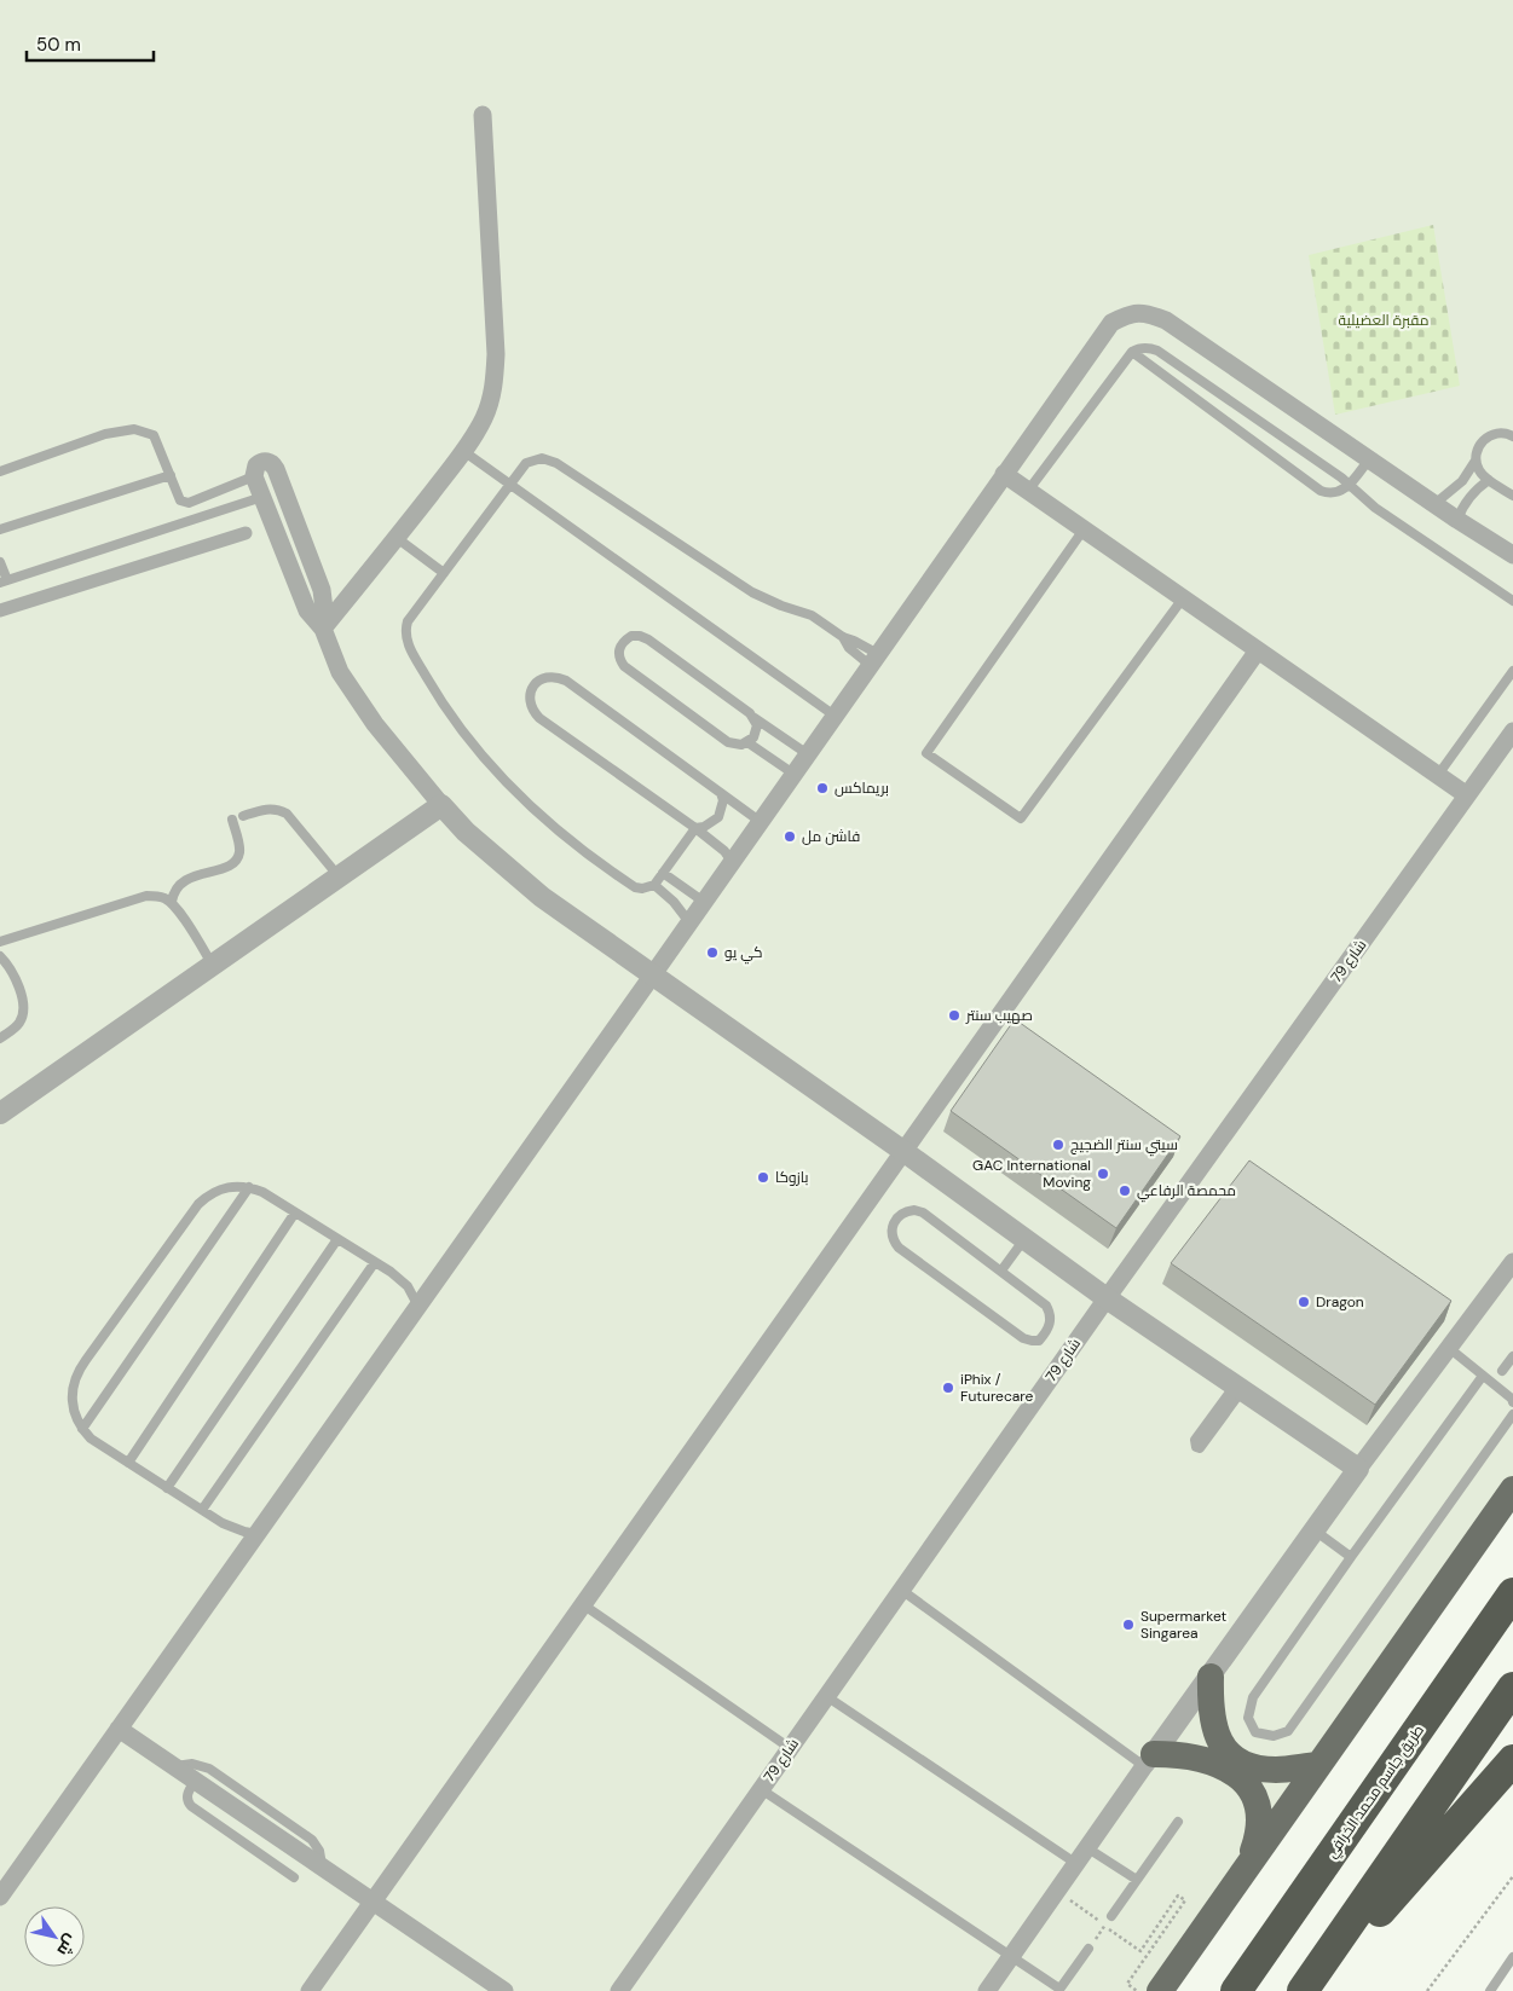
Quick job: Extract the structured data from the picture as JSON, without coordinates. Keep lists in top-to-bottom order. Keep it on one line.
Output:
{"streets":{"highway":["طريق جاسم محمد الخرافي"],"street":["شارع 79"]},"parks":["مقبرة العضيلية"],"places":["بريماكس","فاشن مل","كي يو","صهيب سنتر","سيتي سنتر الضجيج","GAC International Moving","بازوكا","محمصة الرفاعي","Dragon","iPhix / Futurecare","Supermarket Singarea"],"scale_bar":"50 m","north":"bottom right"}
